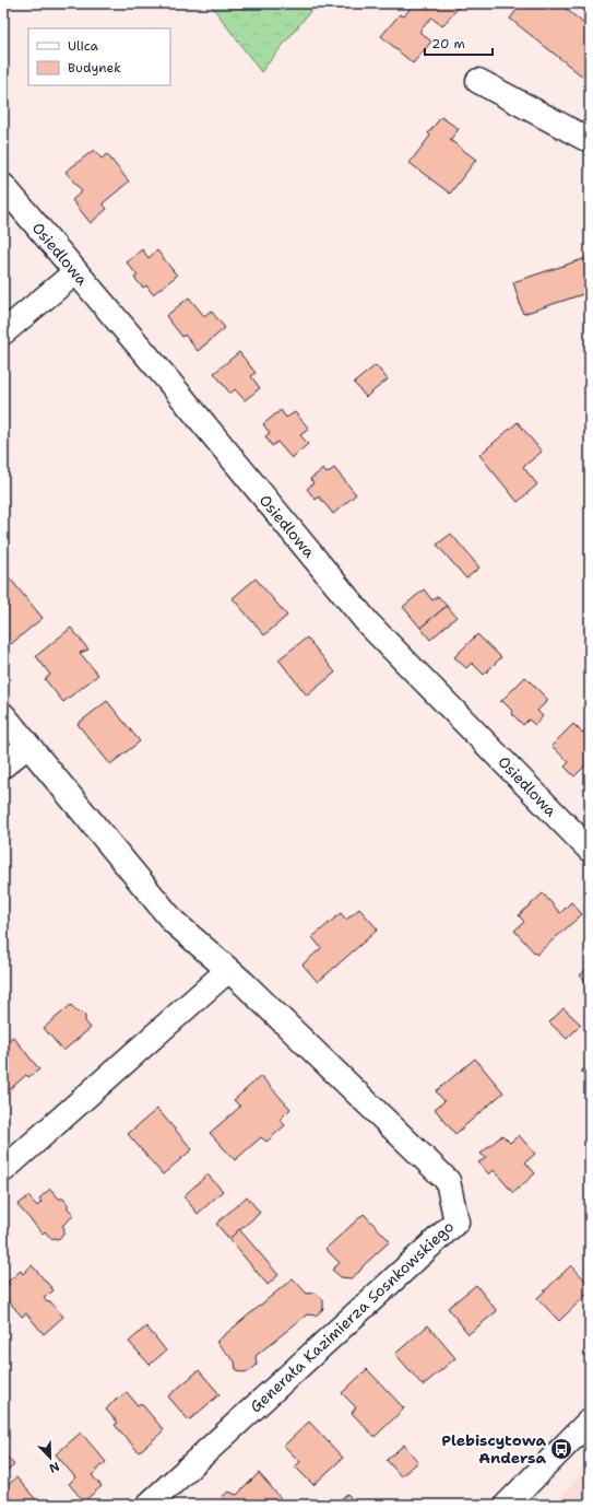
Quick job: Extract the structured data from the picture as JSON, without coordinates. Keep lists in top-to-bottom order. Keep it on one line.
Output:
{"streets":{"street":["Osiedlowa","Generała Kazimierza Sosnkowskiego"]},"places":{"bus stop":["Plebiscytowa Andersa"]},"legend":["Ulica","Budynek"],"scale_bar":"20 m","north":"bottom right"}
